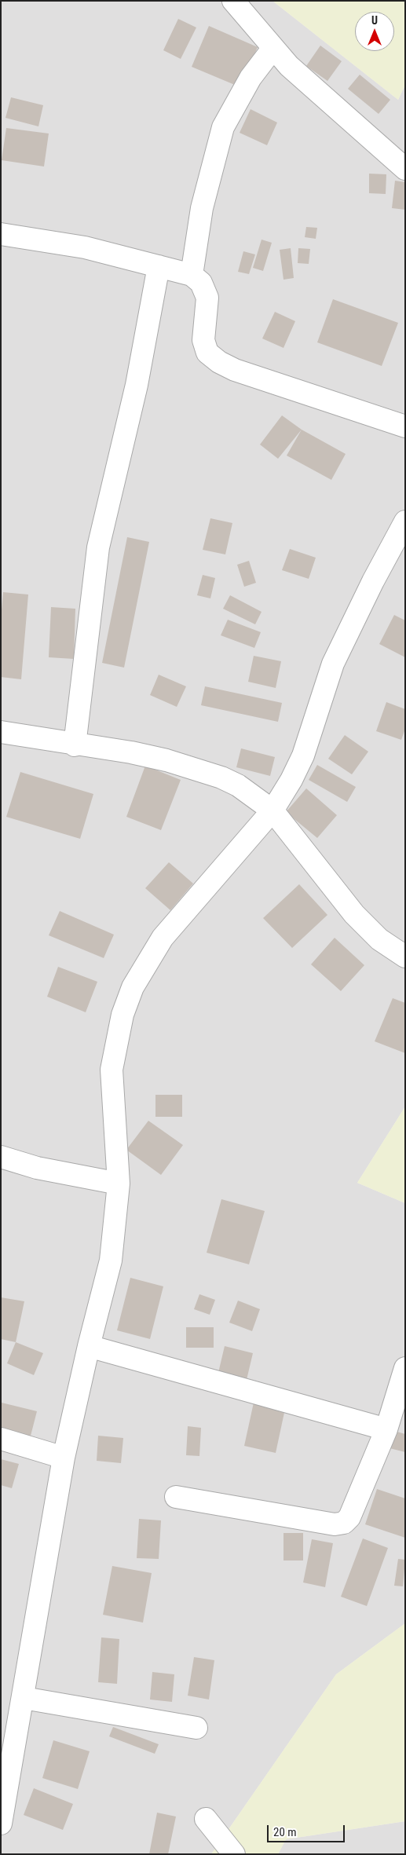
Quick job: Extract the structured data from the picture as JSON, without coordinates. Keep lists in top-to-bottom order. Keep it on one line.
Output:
{"scale_bar":"20 m","north":"top"}
